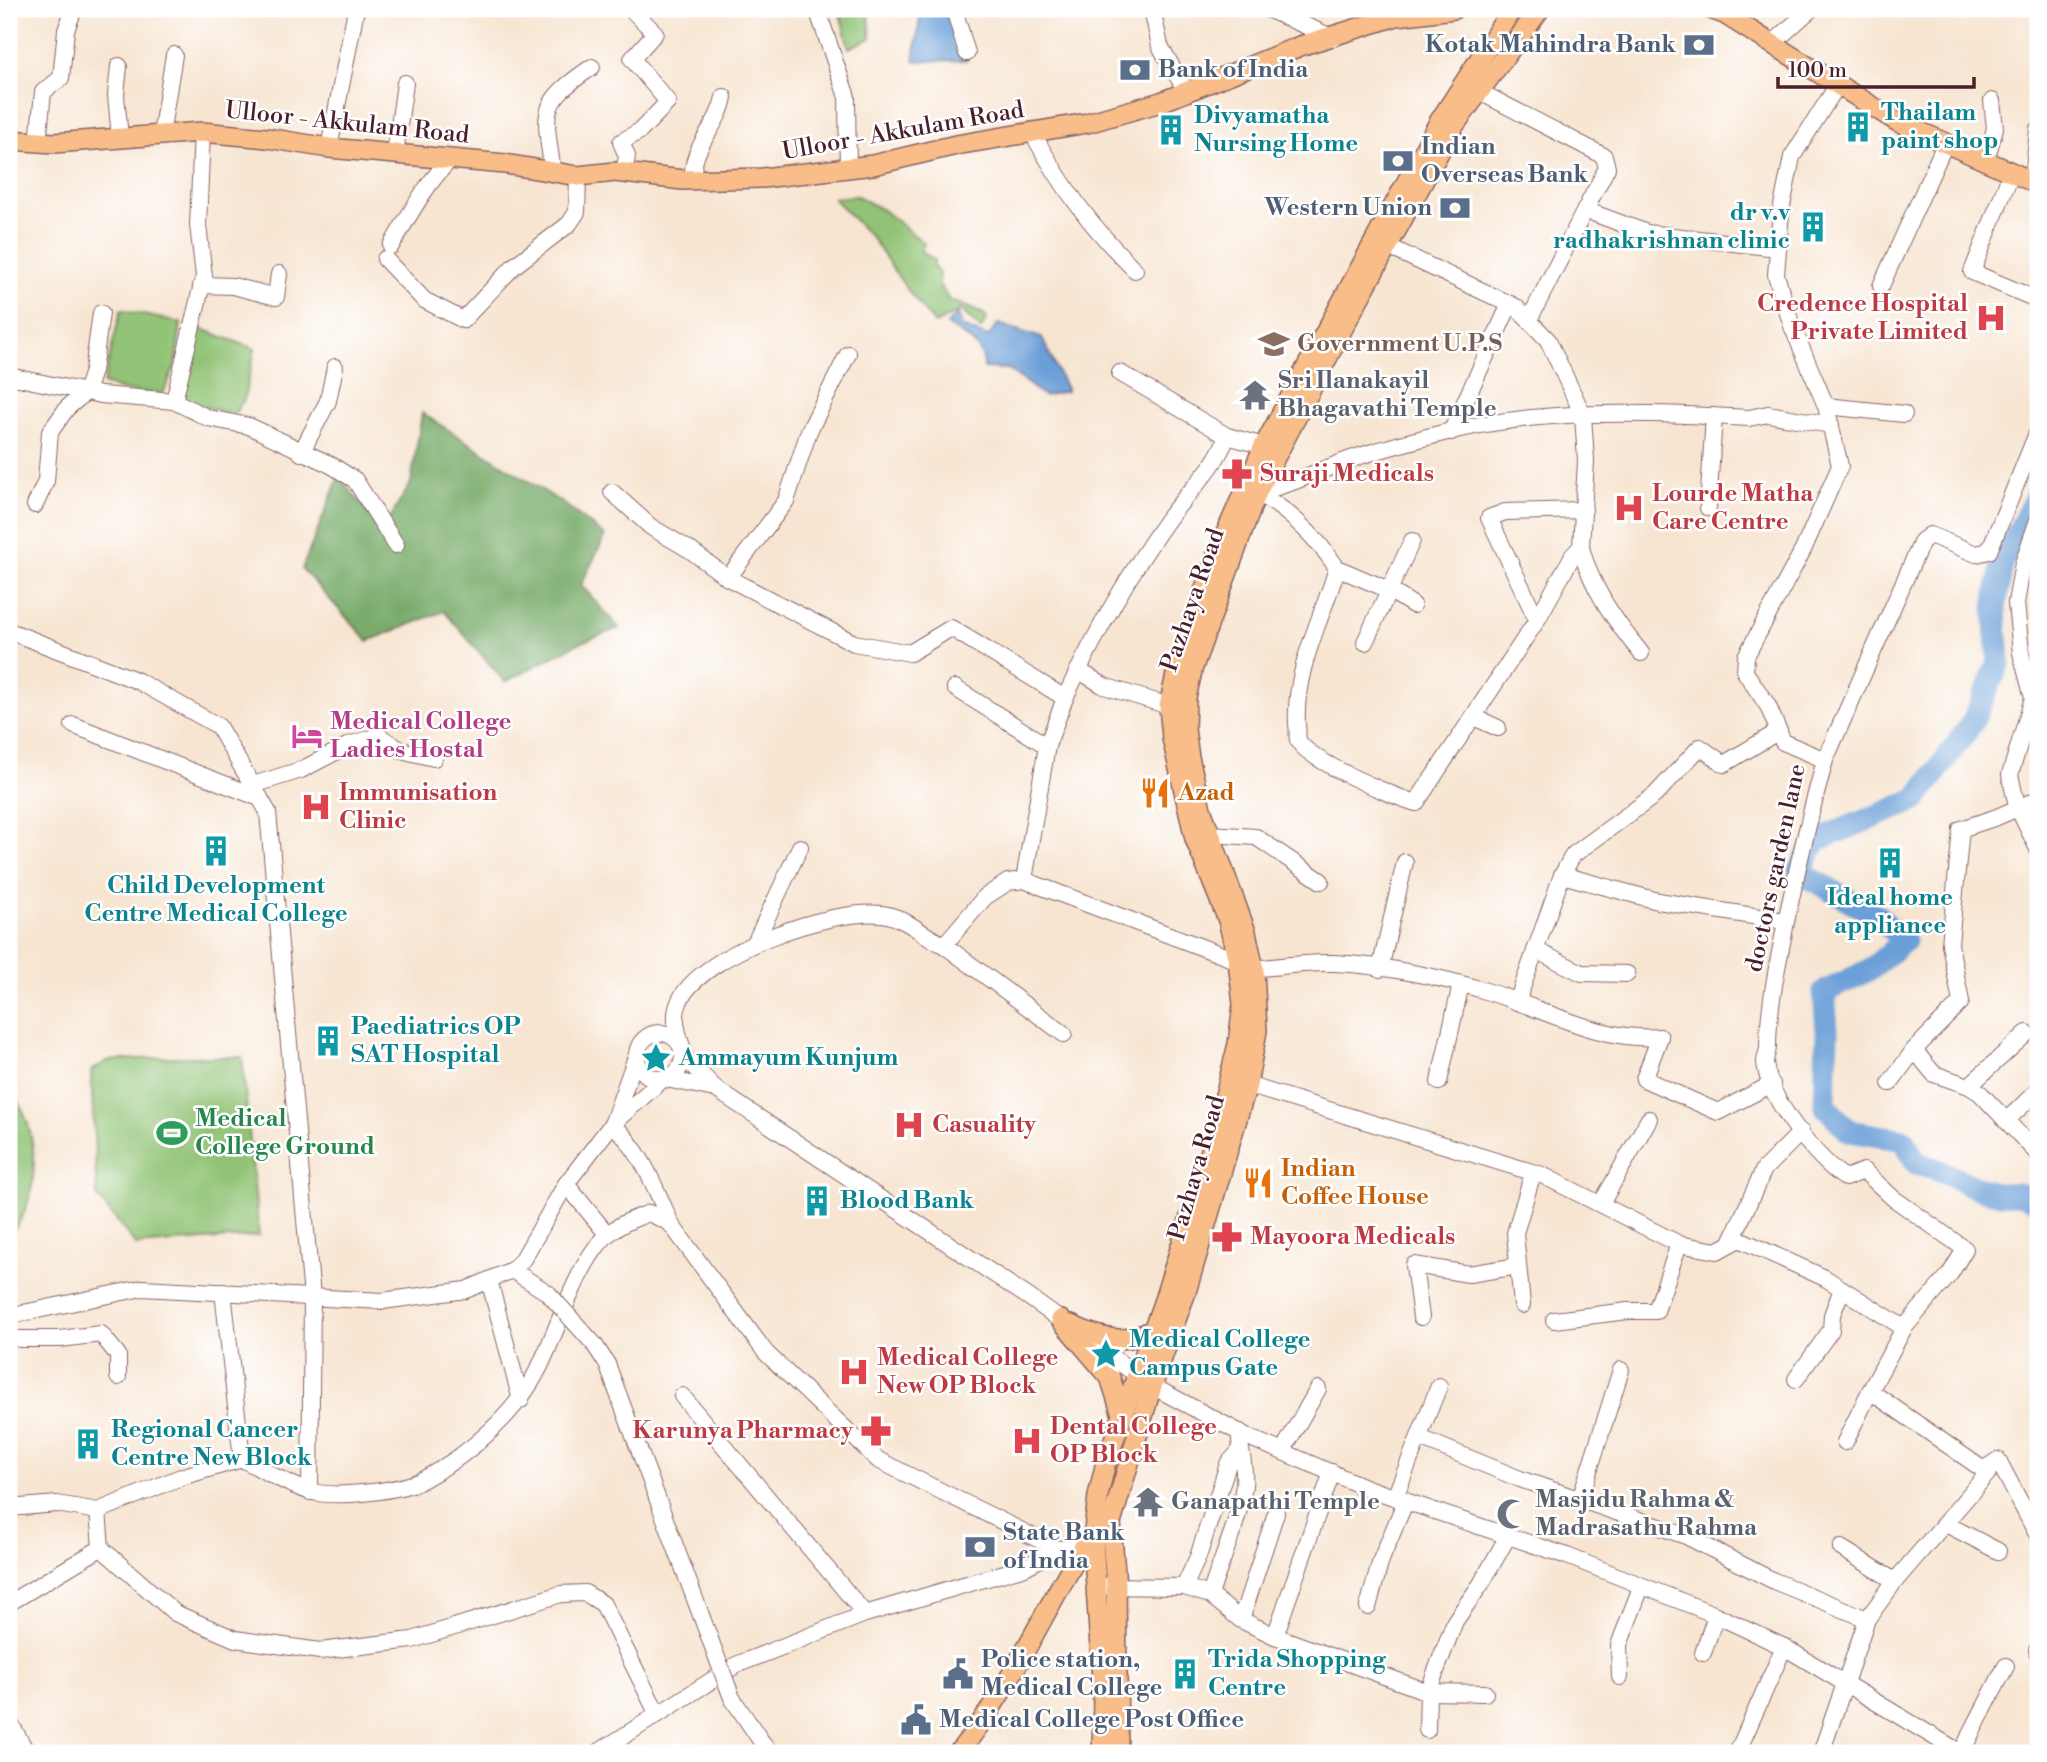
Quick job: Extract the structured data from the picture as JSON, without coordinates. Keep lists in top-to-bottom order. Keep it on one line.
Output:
{"streets":{"main road":["Ulloor - Akkulam Road","Pazhaya Road"],"street":["doctors garden lane"]},"places":{"bank":["Kotak Mahindra Bank","Bank of India","Indian Overseas Bank","Western Union","State Bank of India"],"building":["Thailam paint shop","Divyamatha Nursing Home","dr v.v radhakrishnan clinic","Child Development Centre Medical College","Ideal home appliance","Paediatrics OP SAT Hospital","Blood Bank","Regional Cancer Centre New Block","Trida Shopping Centre"],"hospital":["Credence Hospital Private Limited","Lourde Matha Care Centre","Immunisation Clinic","Casuality","Medical College New OP Block","Dental College OP Block"],"school or university":["Government U.P.S"],"temple":["Sri Ilanakayil Bhagavathi Temple","Ganapathi Temple"],"pharmacy":["Suraji Medicals","Mayoora Medicals","Karunya Pharmacy"],"hotel":["Medical College Ladies Hostal"],"restaurant":["Azad","Indian Coffee House"],"place":["Ammayum Kunjum","Medical College Campus Gate"],"sports":["Medical College Ground"],"mosque":["Masjidu Rahma & Madrasathu Rahma"],"public building":["Police station, Medical College","Medical College Post Office"]},"scale_bar":"100 m"}
